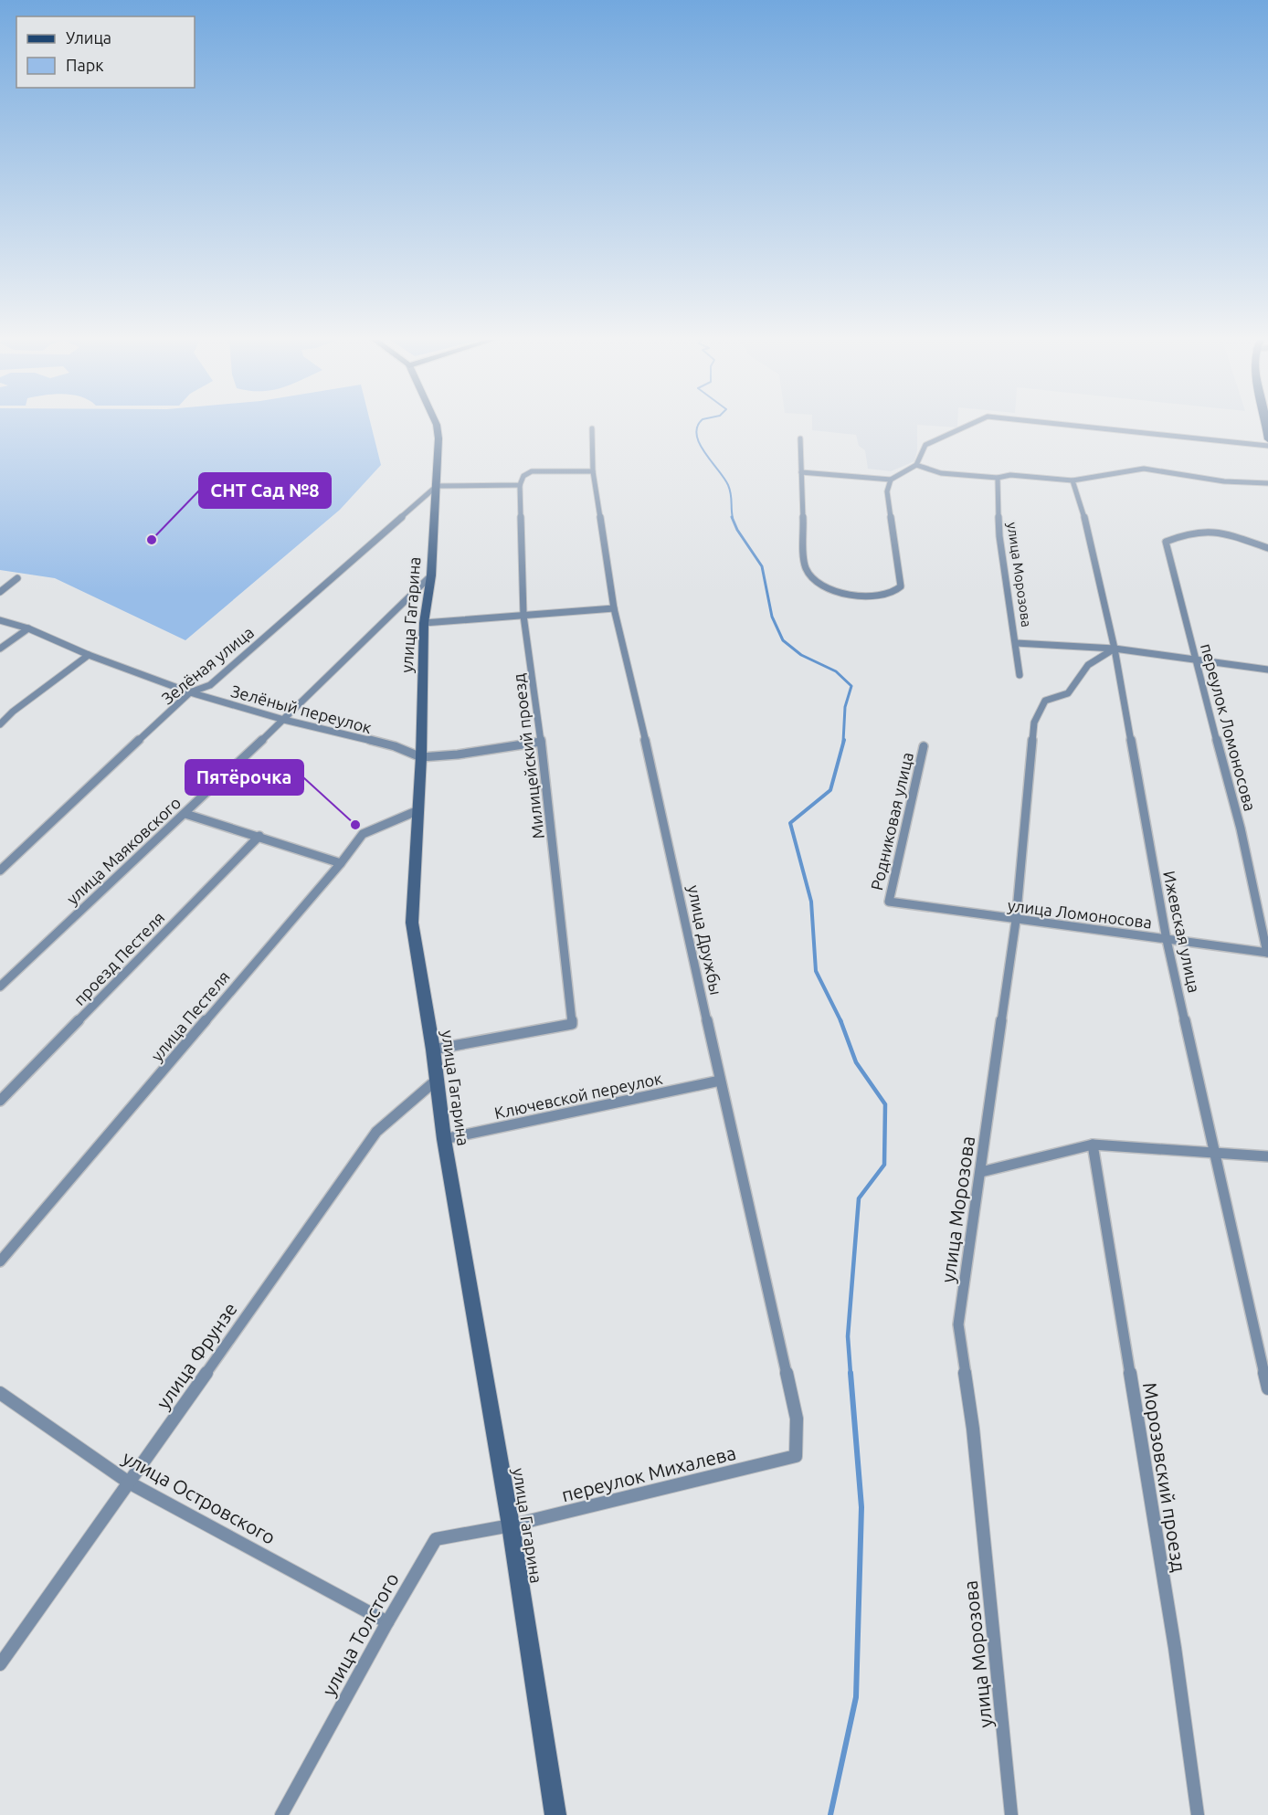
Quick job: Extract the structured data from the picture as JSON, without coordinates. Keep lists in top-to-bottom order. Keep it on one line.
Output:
{"streets":{"main road":["улица Гагарина"],"street":["улица Морозова","Зелёная улица","Зелёный переулок","переулок Ломоносова","Милицейский проезд","Родниковая улица","улица Маяковского","улица Ломоносова","Ижевская улица","улица Дружбы","проезд Пестеля","улица Пестеля","Ключевской переулок","улица Фрунзе","переулок Михалева","Морозовский проезд","улица Островского","улица Толстого"]},"crossings":[["улица Морозова","улица Ломоносова"],["улица Морозова","Ижевская улица"],["улица Гагарина","Зелёная улица"],["улица Гагарина","Зелёный переулок"],["улица Гагарина","Милицейский проезд"],["улица Гагарина","улица Маяковского"],["улица Гагарина","улица Пестеля"],["улица Гагарина","Ключевской переулок"],["улица Гагарина","улица Фрунзе"],["улица Гагарина","переулок Михалева"],["улица Гагарина","улица Толстого"],["Зелёная улица","Зелёный переулок"],["Зелёный переулок","Милицейский проезд"],["Зелёный переулок","улица Маяковского"],["переулок Ломоносова","улица Ломоносова"],["Родниковая улица","улица Ломоносова"],["улица Ломоносова","Ижевская улица"],["улица Дружбы","Ключевской переулок"],["улица Дружбы","переулок Михалева"],["улица Фрунзе","улица Островского"],["переулок Михалева","улица Толстого"],["улица Островского","улица Толстого"]],"places":["СНТ Сад №8","Пятёрочка"],"legend":["Улица","Парк"]}
